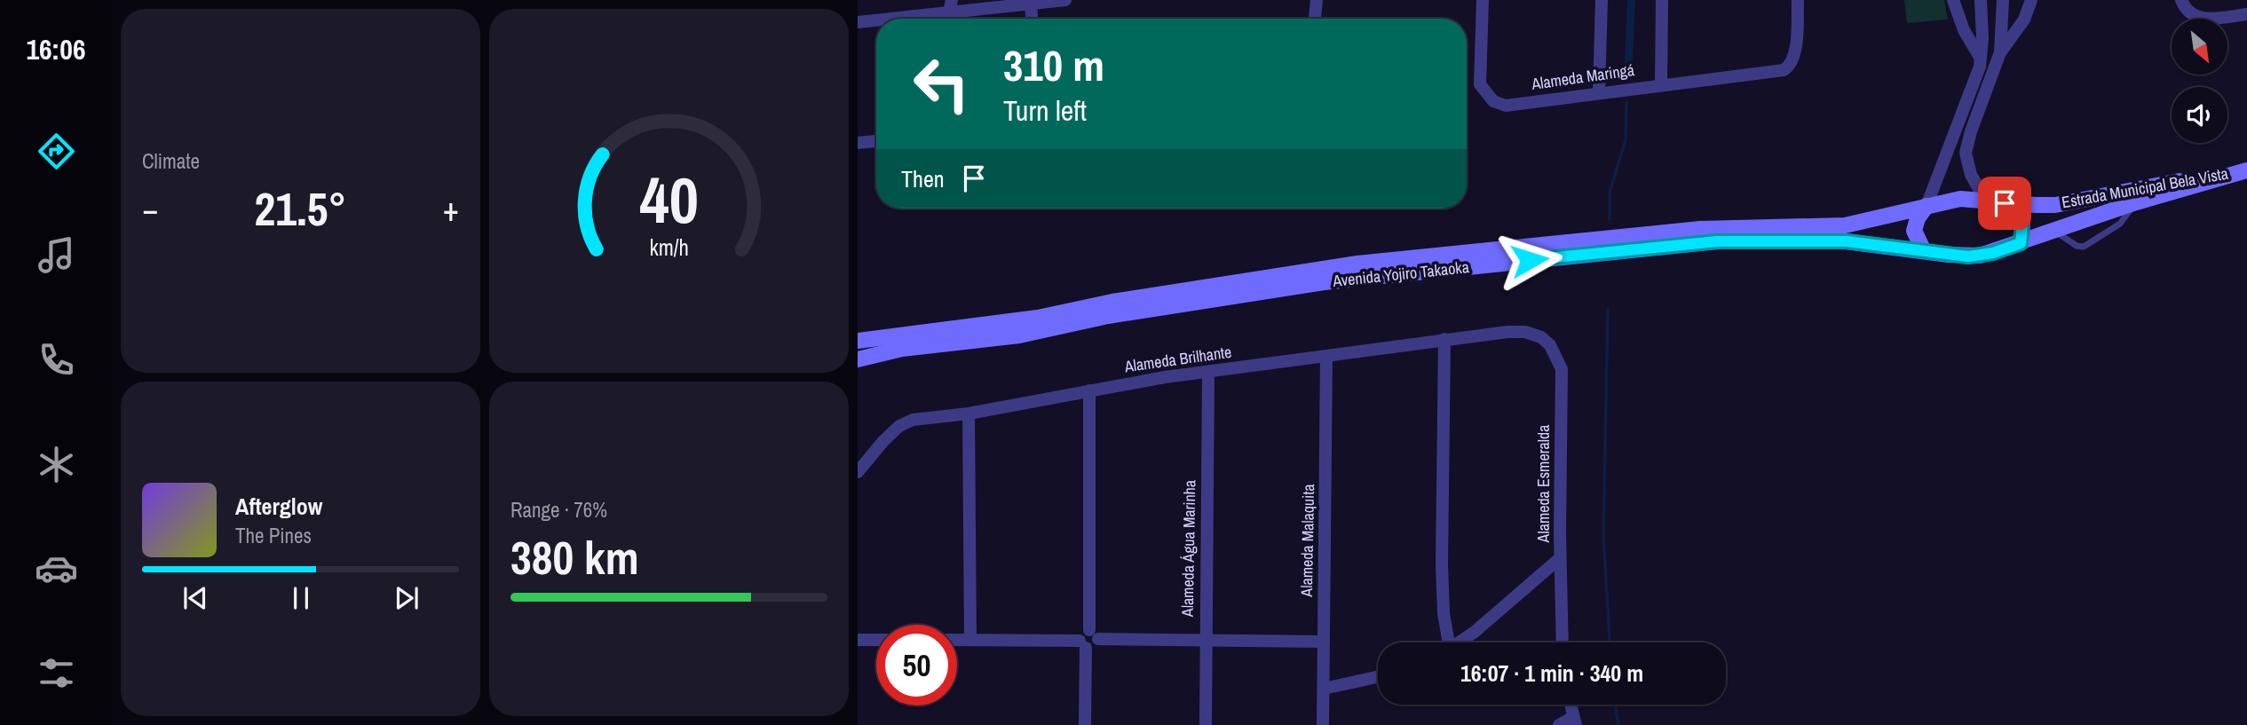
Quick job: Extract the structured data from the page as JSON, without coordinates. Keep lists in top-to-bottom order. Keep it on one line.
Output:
{"streets":{"main road":["Estrada Municipal Bela Vista","Avenida Yojiro Takaoka"],"street":["Alameda Maringá","Alameda Brilhante","Alameda Esmeralda","Alameda Malaquita","Alameda Água Marinha"]},"crossings":[["Estrada Municipal Bela Vista","Avenida Yojiro Takaoka"],["Alameda Brilhante","Alameda Esmeralda"],["Alameda Brilhante","Alameda Malaquita"],["Alameda Brilhante","Alameda Água Marinha"]],"north":"bottom right","page":{"tabs":"16:06","tile":["Climate",["Range · 76%","380 km"]],"turn":["310 m","Turn left"],"then":"Then","heat":["−","21.5°","+"],"song":["Afterglow","The Pines"],"limit":"50","trip":"16:07 · 1 min · 340 m","gauge":["40","km/h"]}}
